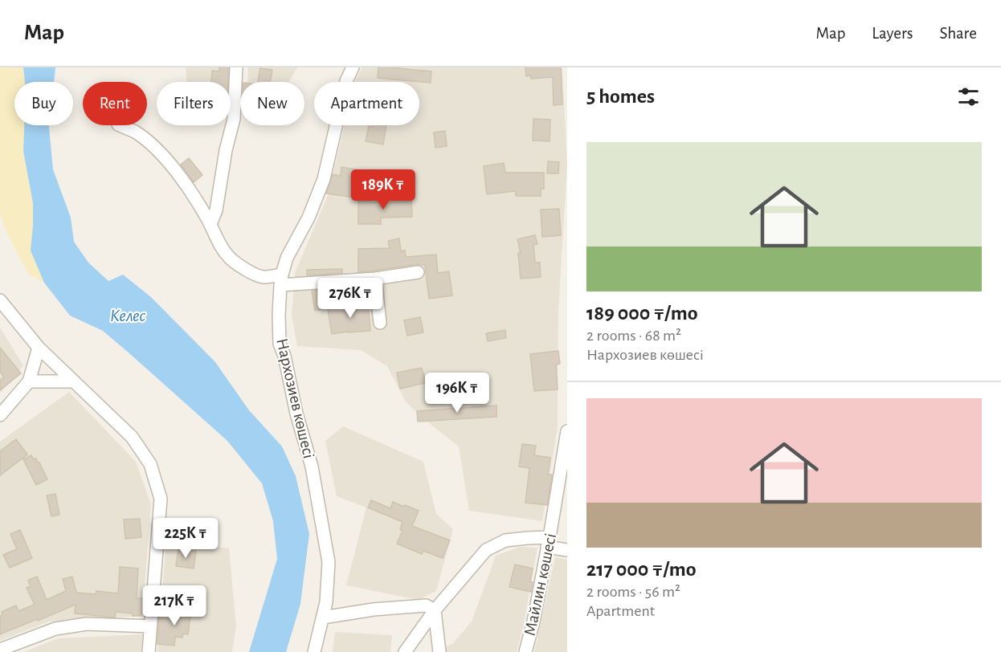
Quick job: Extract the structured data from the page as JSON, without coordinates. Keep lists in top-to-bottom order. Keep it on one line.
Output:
{"streets":{"street":["Нархозиев көшесі","Майлин көшесі"]},"water":["Келес"],"page":{"header":"Map","nav":["Map","Layers","Share"],"heading":"5 homes","chip":["Buy","Rent","Filters","New","Apartment"],"list":[{"name":"189 000 ₸/mo","note":"2 rooms · 68 m² · Нархозиев көшесі"},{"name":"217 000 ₸/mo","note":"2 rooms · 56 m² · Apartment"}],"price":["189K ₸","276K ₸","196K ₸","225K ₸","217K ₸"]}}
